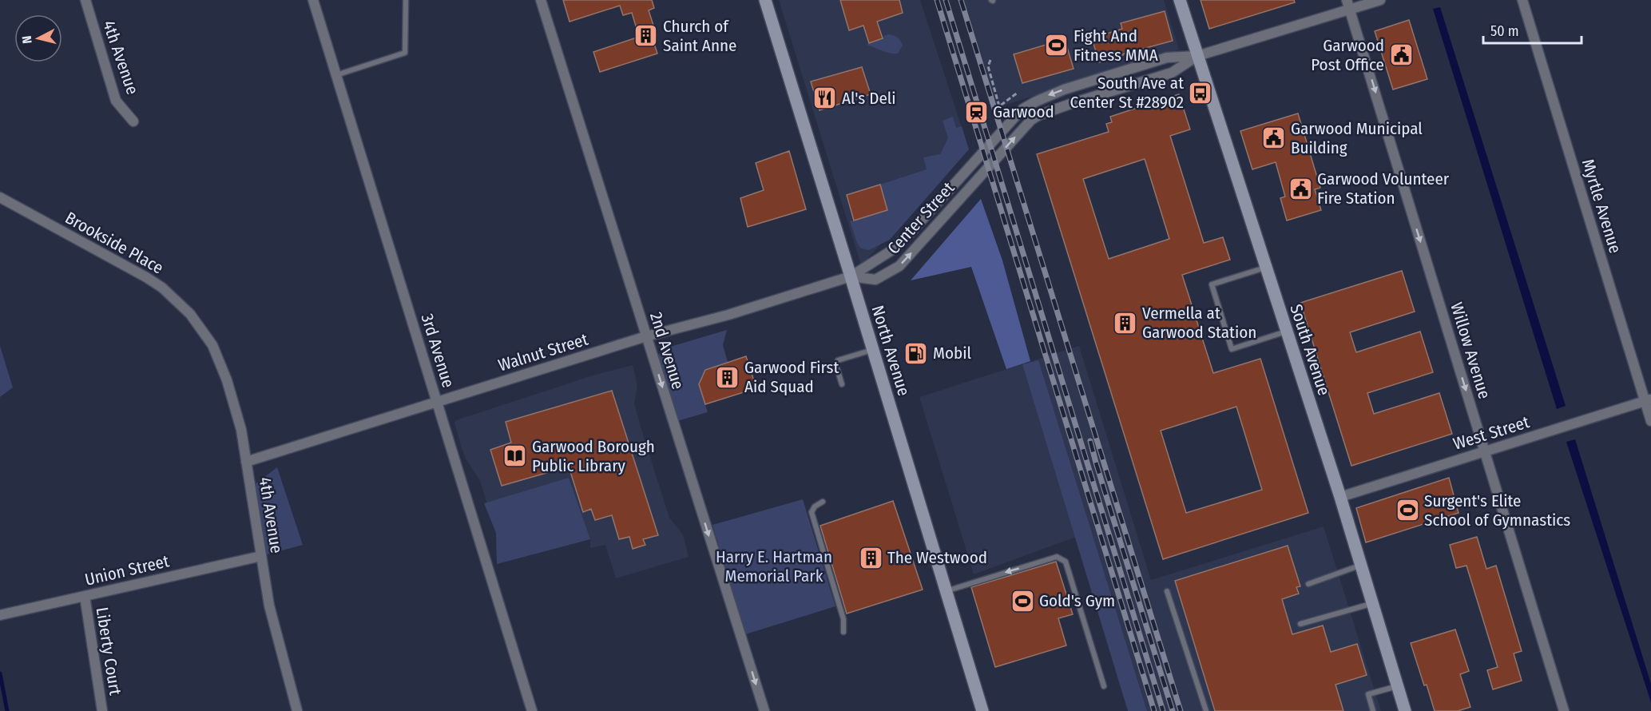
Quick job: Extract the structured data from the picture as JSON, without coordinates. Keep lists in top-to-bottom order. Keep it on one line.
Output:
{"streets":{"main road":["South Avenue","North Avenue"],"street":["4th Avenue","Myrtle Avenue","Center Street","Brookside Place","3rd Avenue","2nd Avenue","Willow Avenue","Walnut Street","West Street","Union Street","Liberty Court"]},"crossings":[["4th Avenue","Brookside Place"],["4th Avenue","Walnut Street"],["4th Avenue","Union Street"],["Myrtle Avenue","West Street"],["Center Street","South Avenue"],["Center Street","North Avenue"],["Center Street","Willow Avenue"],["Center Street","Walnut Street"],["South Avenue","West Street"],["3rd Avenue","Walnut Street"],["2nd Avenue","Walnut Street"],["North Avenue","Walnut Street"],["Willow Avenue","West Street"],["Union Street","Liberty Court"]],"one_way":["2nd Avenue","Willow Avenue"],"parks":["Harry E. Hartman Memorial Park"],"places":{"building":["Church of Saint Anne","Vermella at Garwood Station","Garwood First Aid Squad","The Westwood"],"sports":["Fight And Fitness MMA","Surgent's Elite School of Gymnastics","Gold's Gym"],"public building":["Garwood Post Office","Garwood Municipal Building","Garwood Volunteer Fire Station"],"bus stop":["South Ave at Center St #28902"],"restaurant":["Al's Deli"],"station":["Garwood"],"fuel station":["Mobil"],"library":["Garwood Borough Public Library"]},"scale_bar":"50 m","north":"left"}
